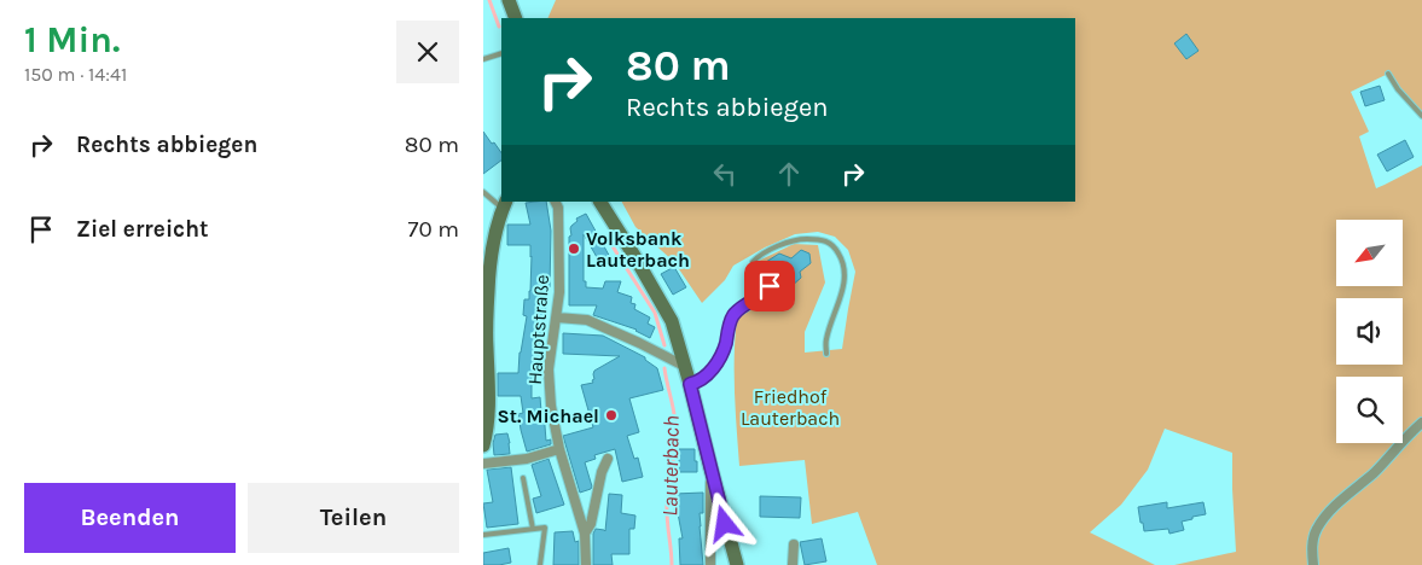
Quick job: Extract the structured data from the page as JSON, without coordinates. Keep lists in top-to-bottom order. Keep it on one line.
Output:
{"streets":{"street":["Hauptstraße"]},"water":["Lauterbach"],"parks":["Friedhof Lauterbach"],"places":["Volksbank Lauterbach","St. Michael"],"north":"bottom left","page":{"heading":["1 Min.","150 m · 14:41"],"turn":["80 m","Rechts abbiegen"],"list":[{"name":"Rechts abbiegen","value":"80 m"},{"name":"Ziel erreicht","value":"70 m"}],"buttons":["Beenden","Teilen"]}}
